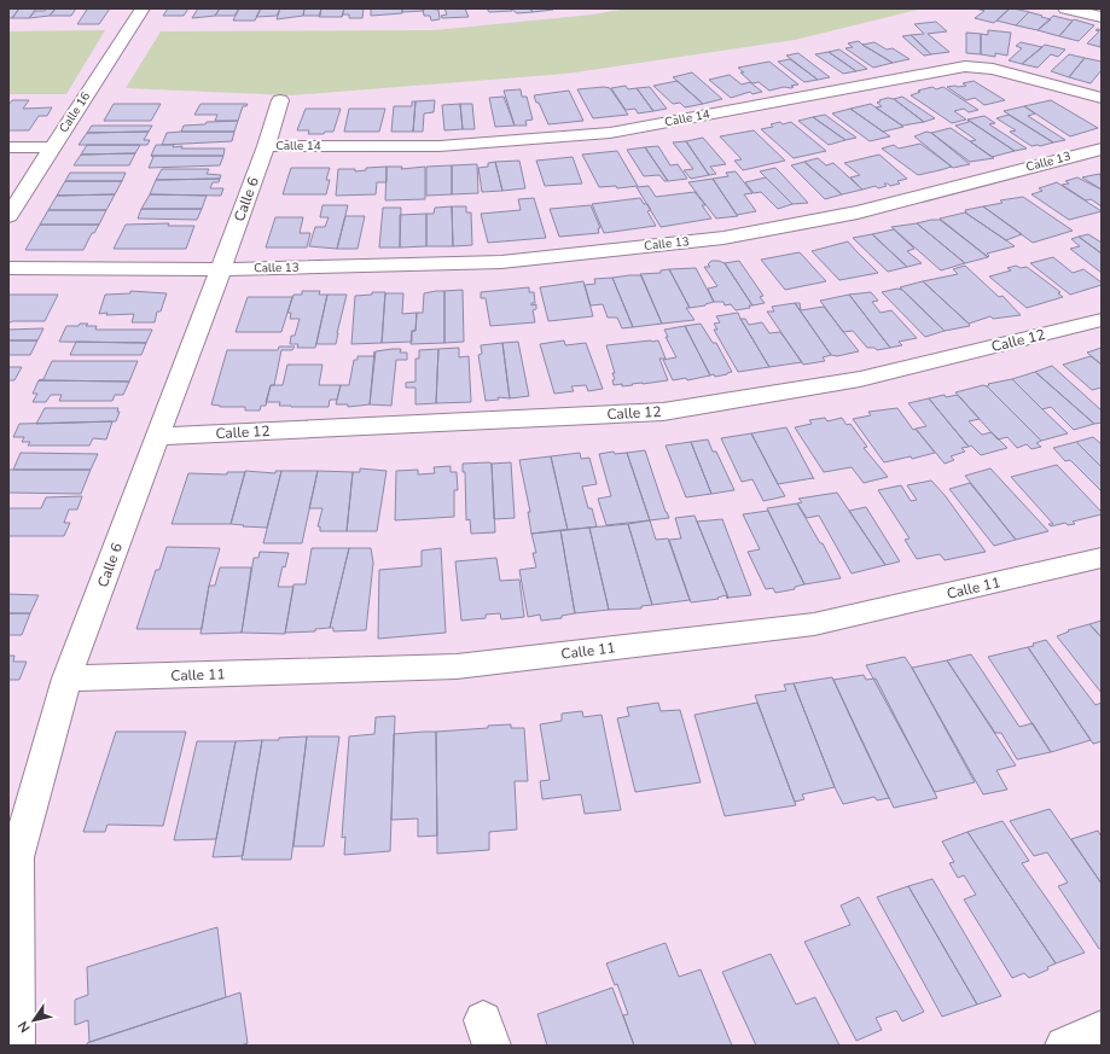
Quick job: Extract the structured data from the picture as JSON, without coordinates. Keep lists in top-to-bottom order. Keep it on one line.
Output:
{"streets":{"street":["Calle 16","Calle 14","Calle 13","Calle 6","Calle 12","Calle 11"]},"crossings":[["Calle 14","Calle 6"],["Calle 13","Calle 6"],["Calle 6","Calle 12"],["Calle 6","Calle 11"]],"north":"bottom left"}
